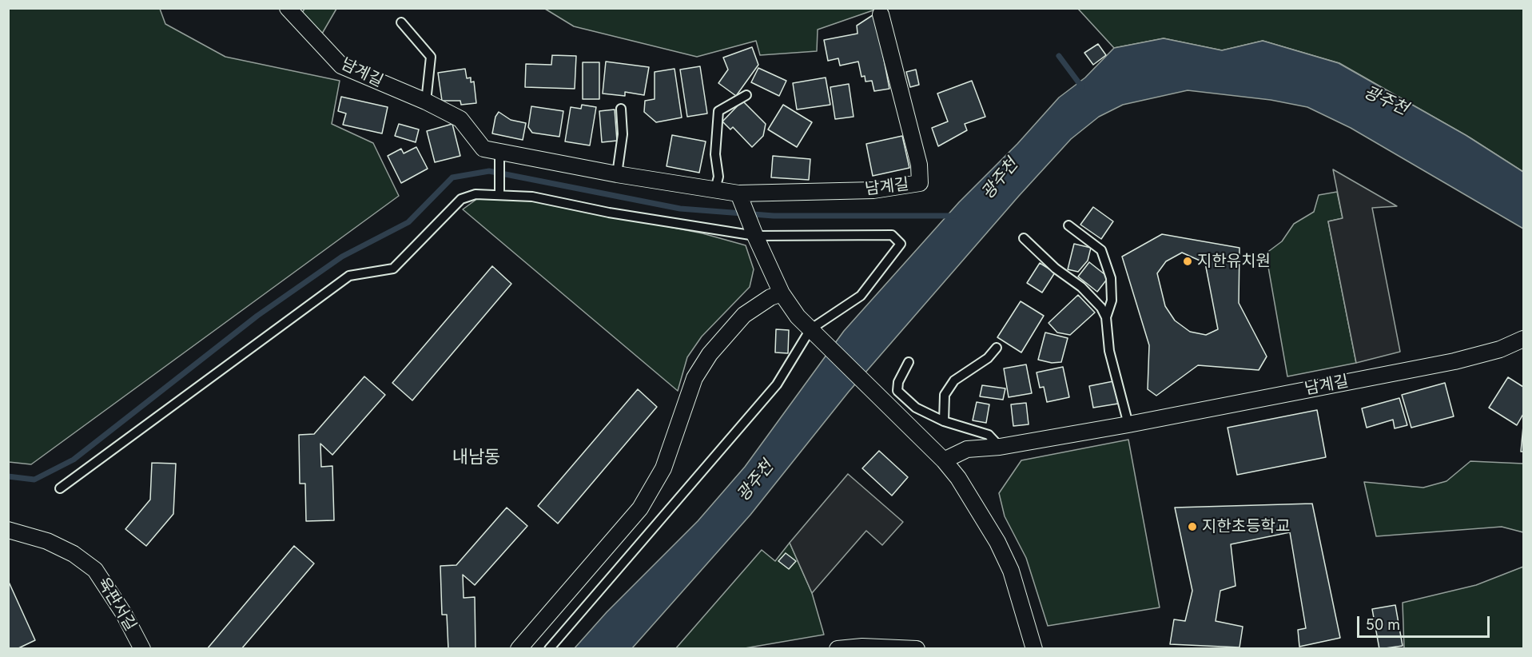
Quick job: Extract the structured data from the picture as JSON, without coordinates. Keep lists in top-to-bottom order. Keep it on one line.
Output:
{"streets":{"street":["남계길","육판서길"]},"districts":["내남동"],"water":["광주천"],"places":["지한유치원","지한초등학교"],"scale_bar":"50 m"}
